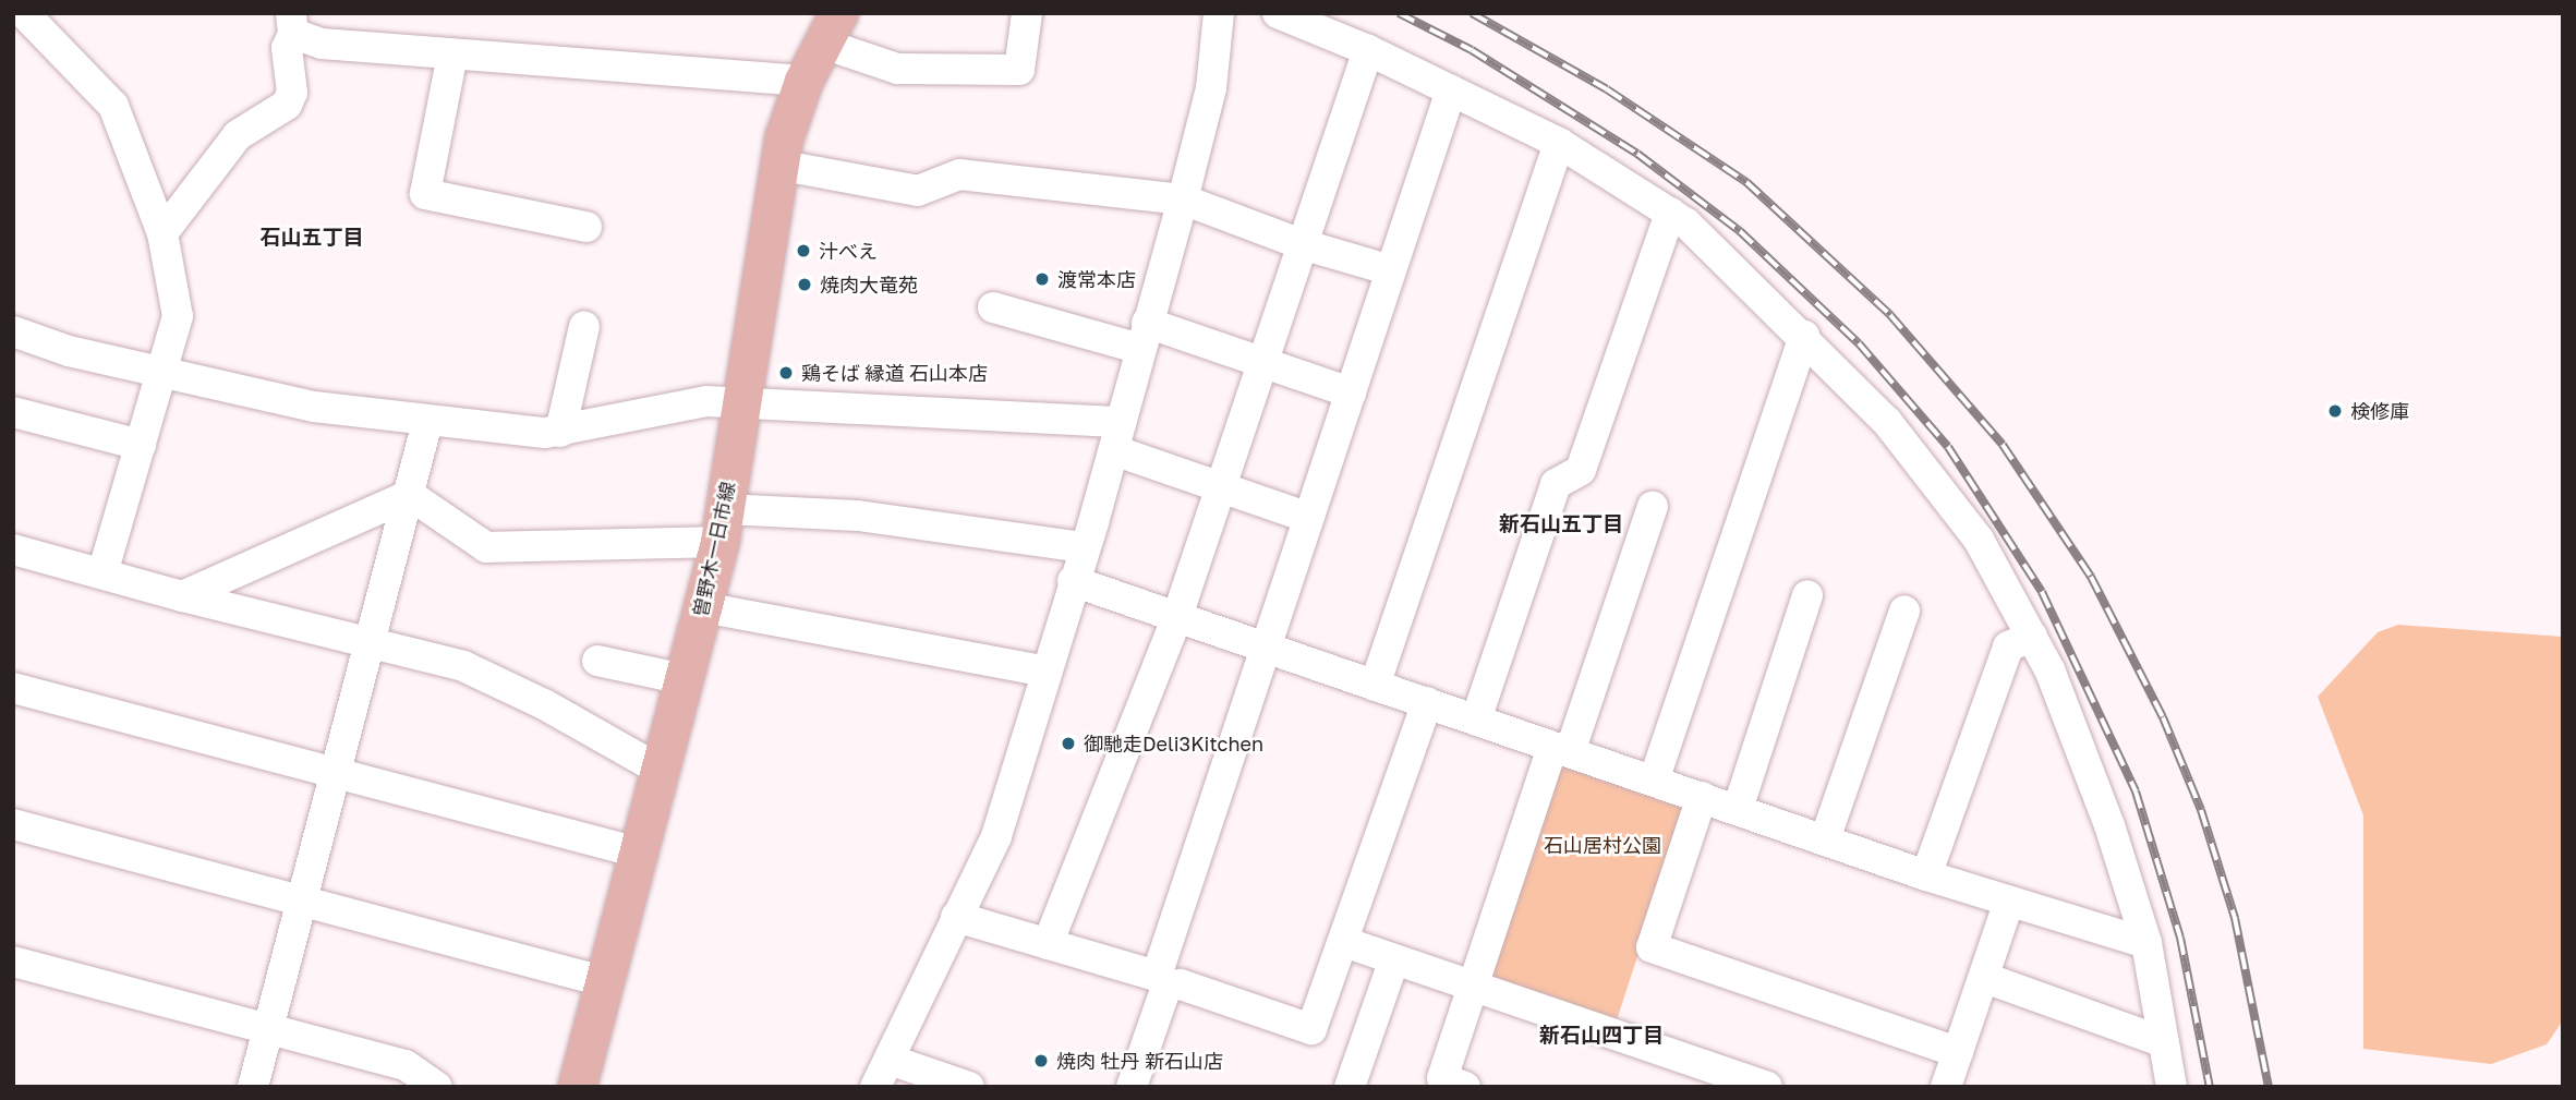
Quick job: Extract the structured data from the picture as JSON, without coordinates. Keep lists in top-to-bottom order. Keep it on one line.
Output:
{"streets":{"main road":["曽野木一日市線"]},"districts":["石山五丁目","新石山五丁目","新石山四丁目"],"parks":["石山居村公園"],"places":["汁べえ","渡常本店","焼肉大竜苑","鶏そば 縁道 石山本店","検修庫","御馳走Deli3Kitchen","焼肉 牡丹 新石山店"]}
